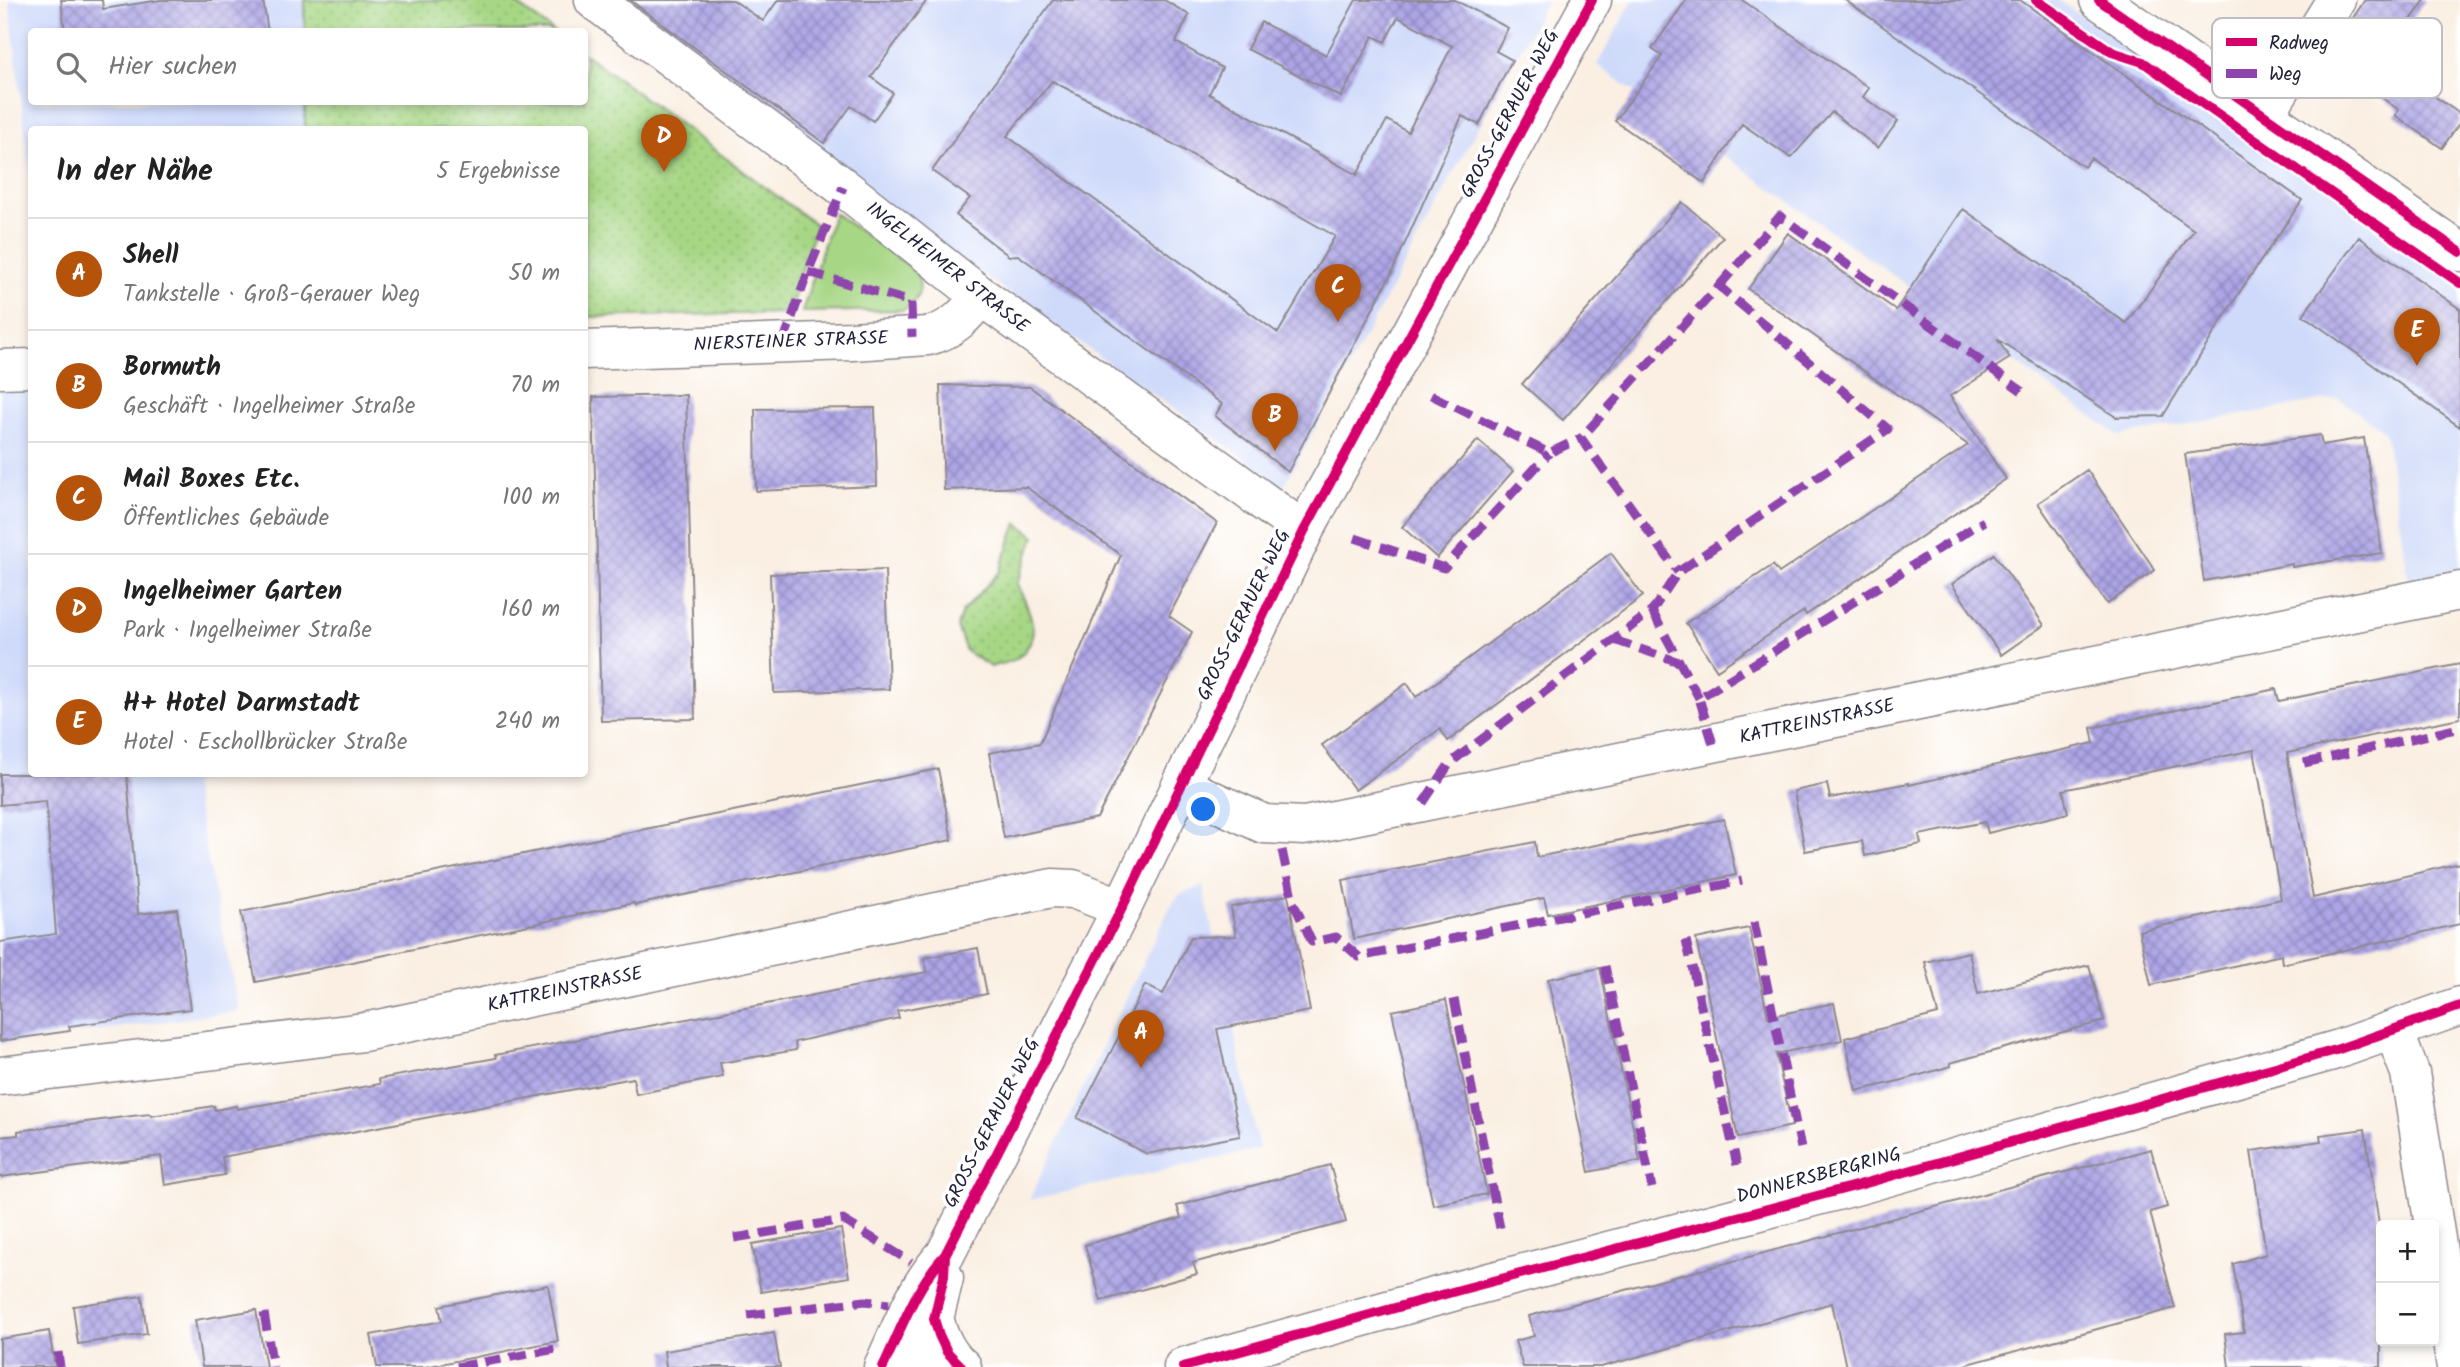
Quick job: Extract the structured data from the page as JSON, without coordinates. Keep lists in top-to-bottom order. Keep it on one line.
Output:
{"streets":{"street":["GROSS-GERAUER WEG","INGELHEIMER STRASSE","NIERSTEINER STRASSE","KATTREINSTRASSE","DONNERSBERGRING"]},"crossings":[["GROSS-GERAUER WEG","INGELHEIMER STRASSE"],["GROSS-GERAUER WEG","KATTREINSTRASSE"],["INGELHEIMER STRASSE","NIERSTEINER STRASSE"]],"legend":["Radweg","Weg"],"page":{"search":"Hier suchen","pins":["D","C","E","B","A"],"heading":["In der Nähe","5 Ergebnisse"],"list":[{"mark":"A","name":"Shell","note":"Tankstelle · Groß-Gerauer Weg","value":"50 m"},{"mark":"B","name":"Bormuth","note":"Geschäft · Ingelheimer Straße","value":"70 m"},{"mark":"C","name":"Mail Boxes Etc.","note":"Öffentliches Gebäude","value":"100 m"},{"mark":"D","name":"Ingelheimer Garten","note":"Park · Ingelheimer Straße","value":"160 m"},{"mark":"E","name":"H+ Hotel Darmstadt","note":"Hotel · Eschollbrücker Straße","value":"240 m"}],"map_buttons":["+","−"]}}
